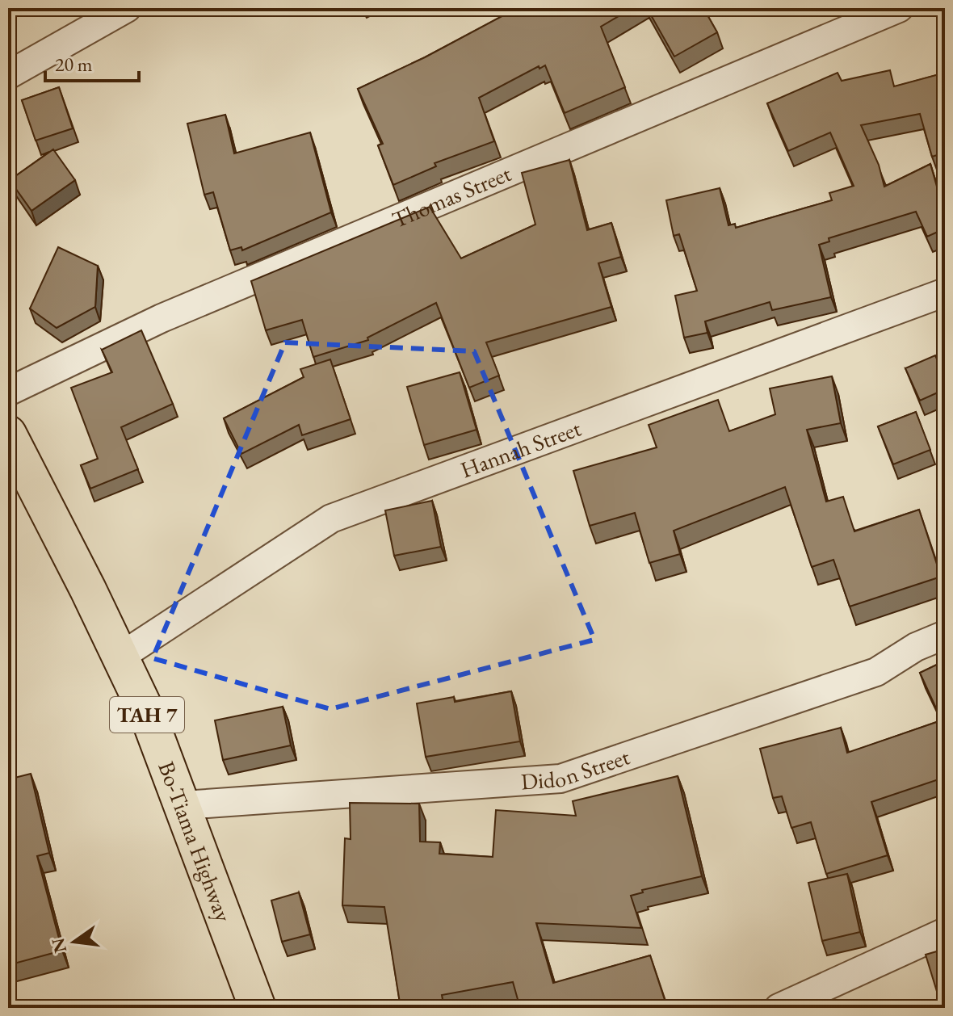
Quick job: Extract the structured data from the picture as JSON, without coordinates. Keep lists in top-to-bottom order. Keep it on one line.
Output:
{"streets":{"highway":["TAH 7","Bo-Tiama Highway"],"street":["Thomas Street","Hannah Street","Didon Street"]},"crossings":[["Hannah Street","Bo-Tiama Highway"],["Didon Street","Bo-Tiama Highway"]],"scale_bar":"20 m","north":"left"}
